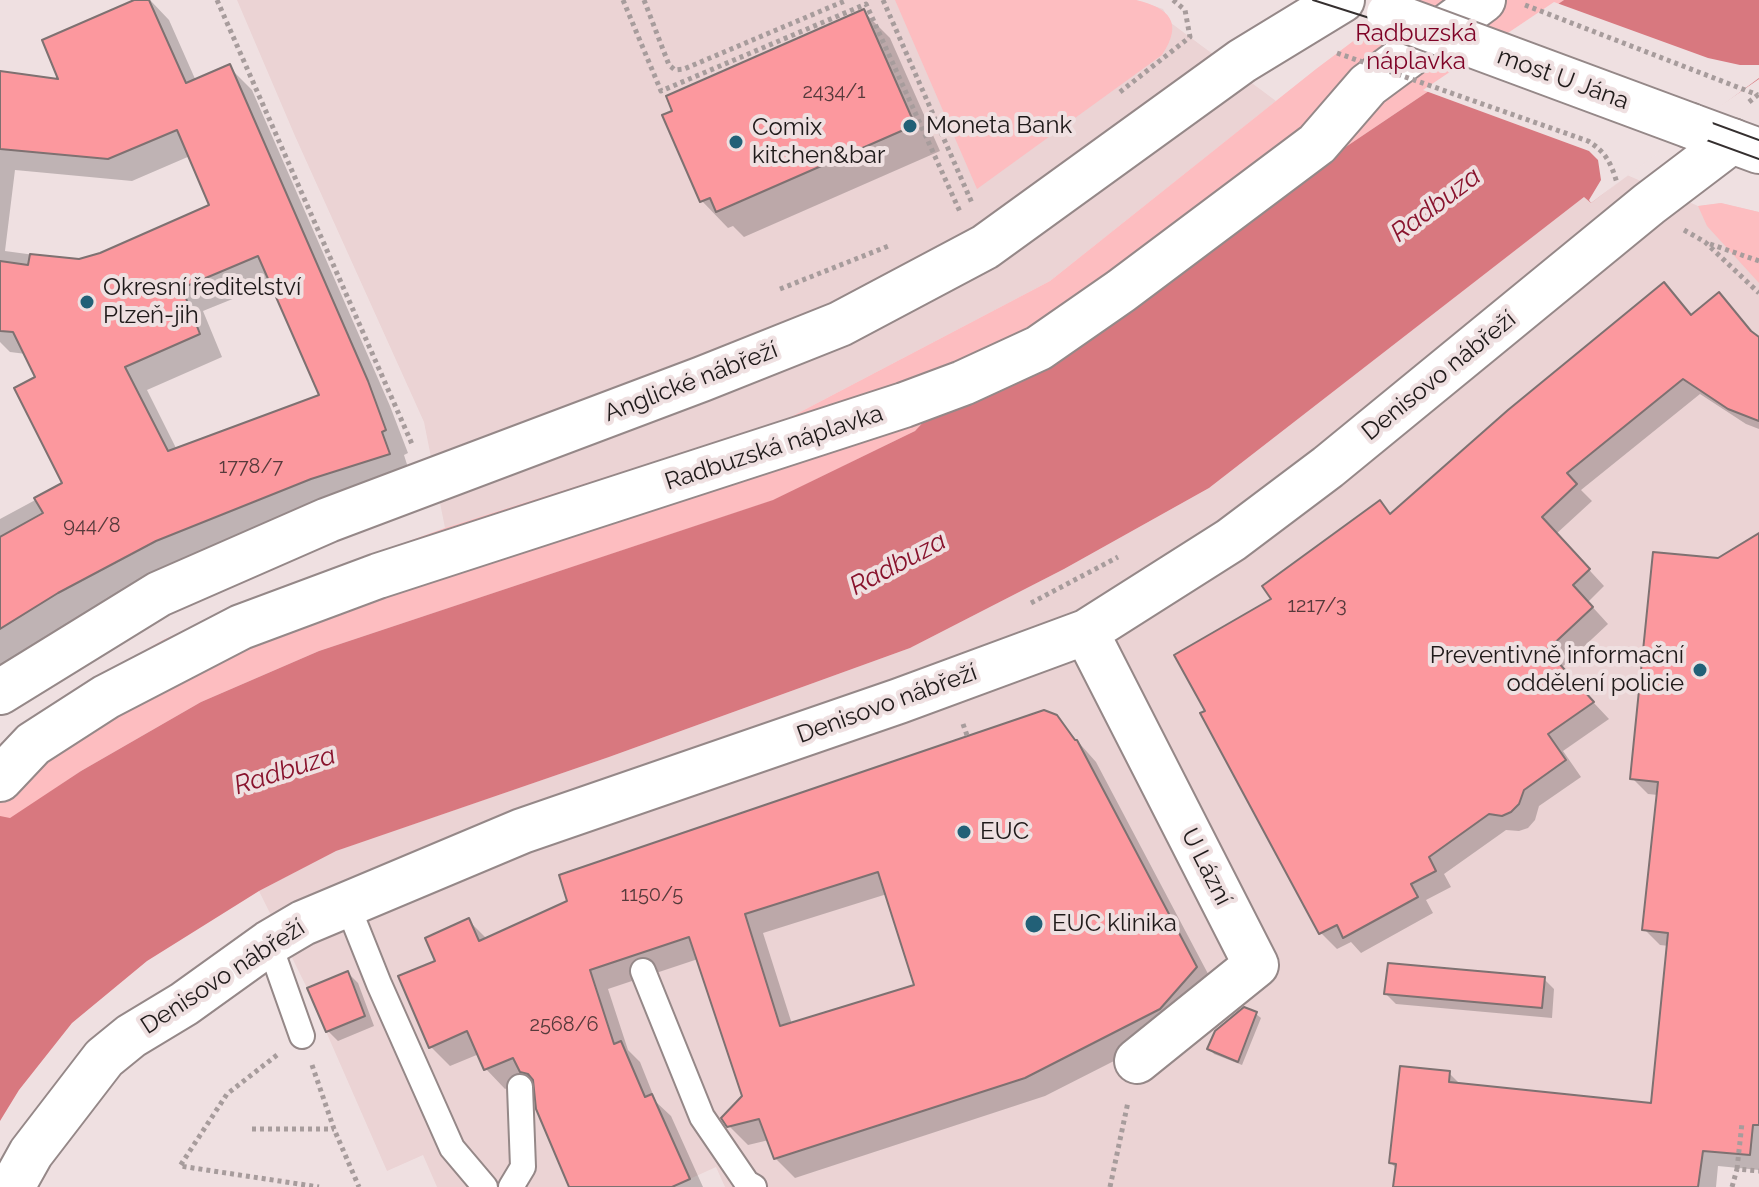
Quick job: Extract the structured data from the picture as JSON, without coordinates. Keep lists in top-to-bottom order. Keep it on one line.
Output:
{"streets":{"street":["most U Jána","Denisovo nábřeží","Anglické nábřeží","Radbuzská náplavka","U Lázní"]},"crossings":[["most U Jána","Denisovo nábřeží"],["most U Jána","Anglické nábřeží"],["Denisovo nábřeží","U Lázní"]],"water":["Radbuza"],"parks":["Radbuzská náplavka"],"places":["Moneta Bank","Comix kitchen&bar","Okresní ředitelství Plzeň-jih","Preventivně informační oddělení policie","EUC","EUC klinika"],"house_numbers":["2434/1","1778/7","944/8","1217/3","1150/5","2568/6"]}
